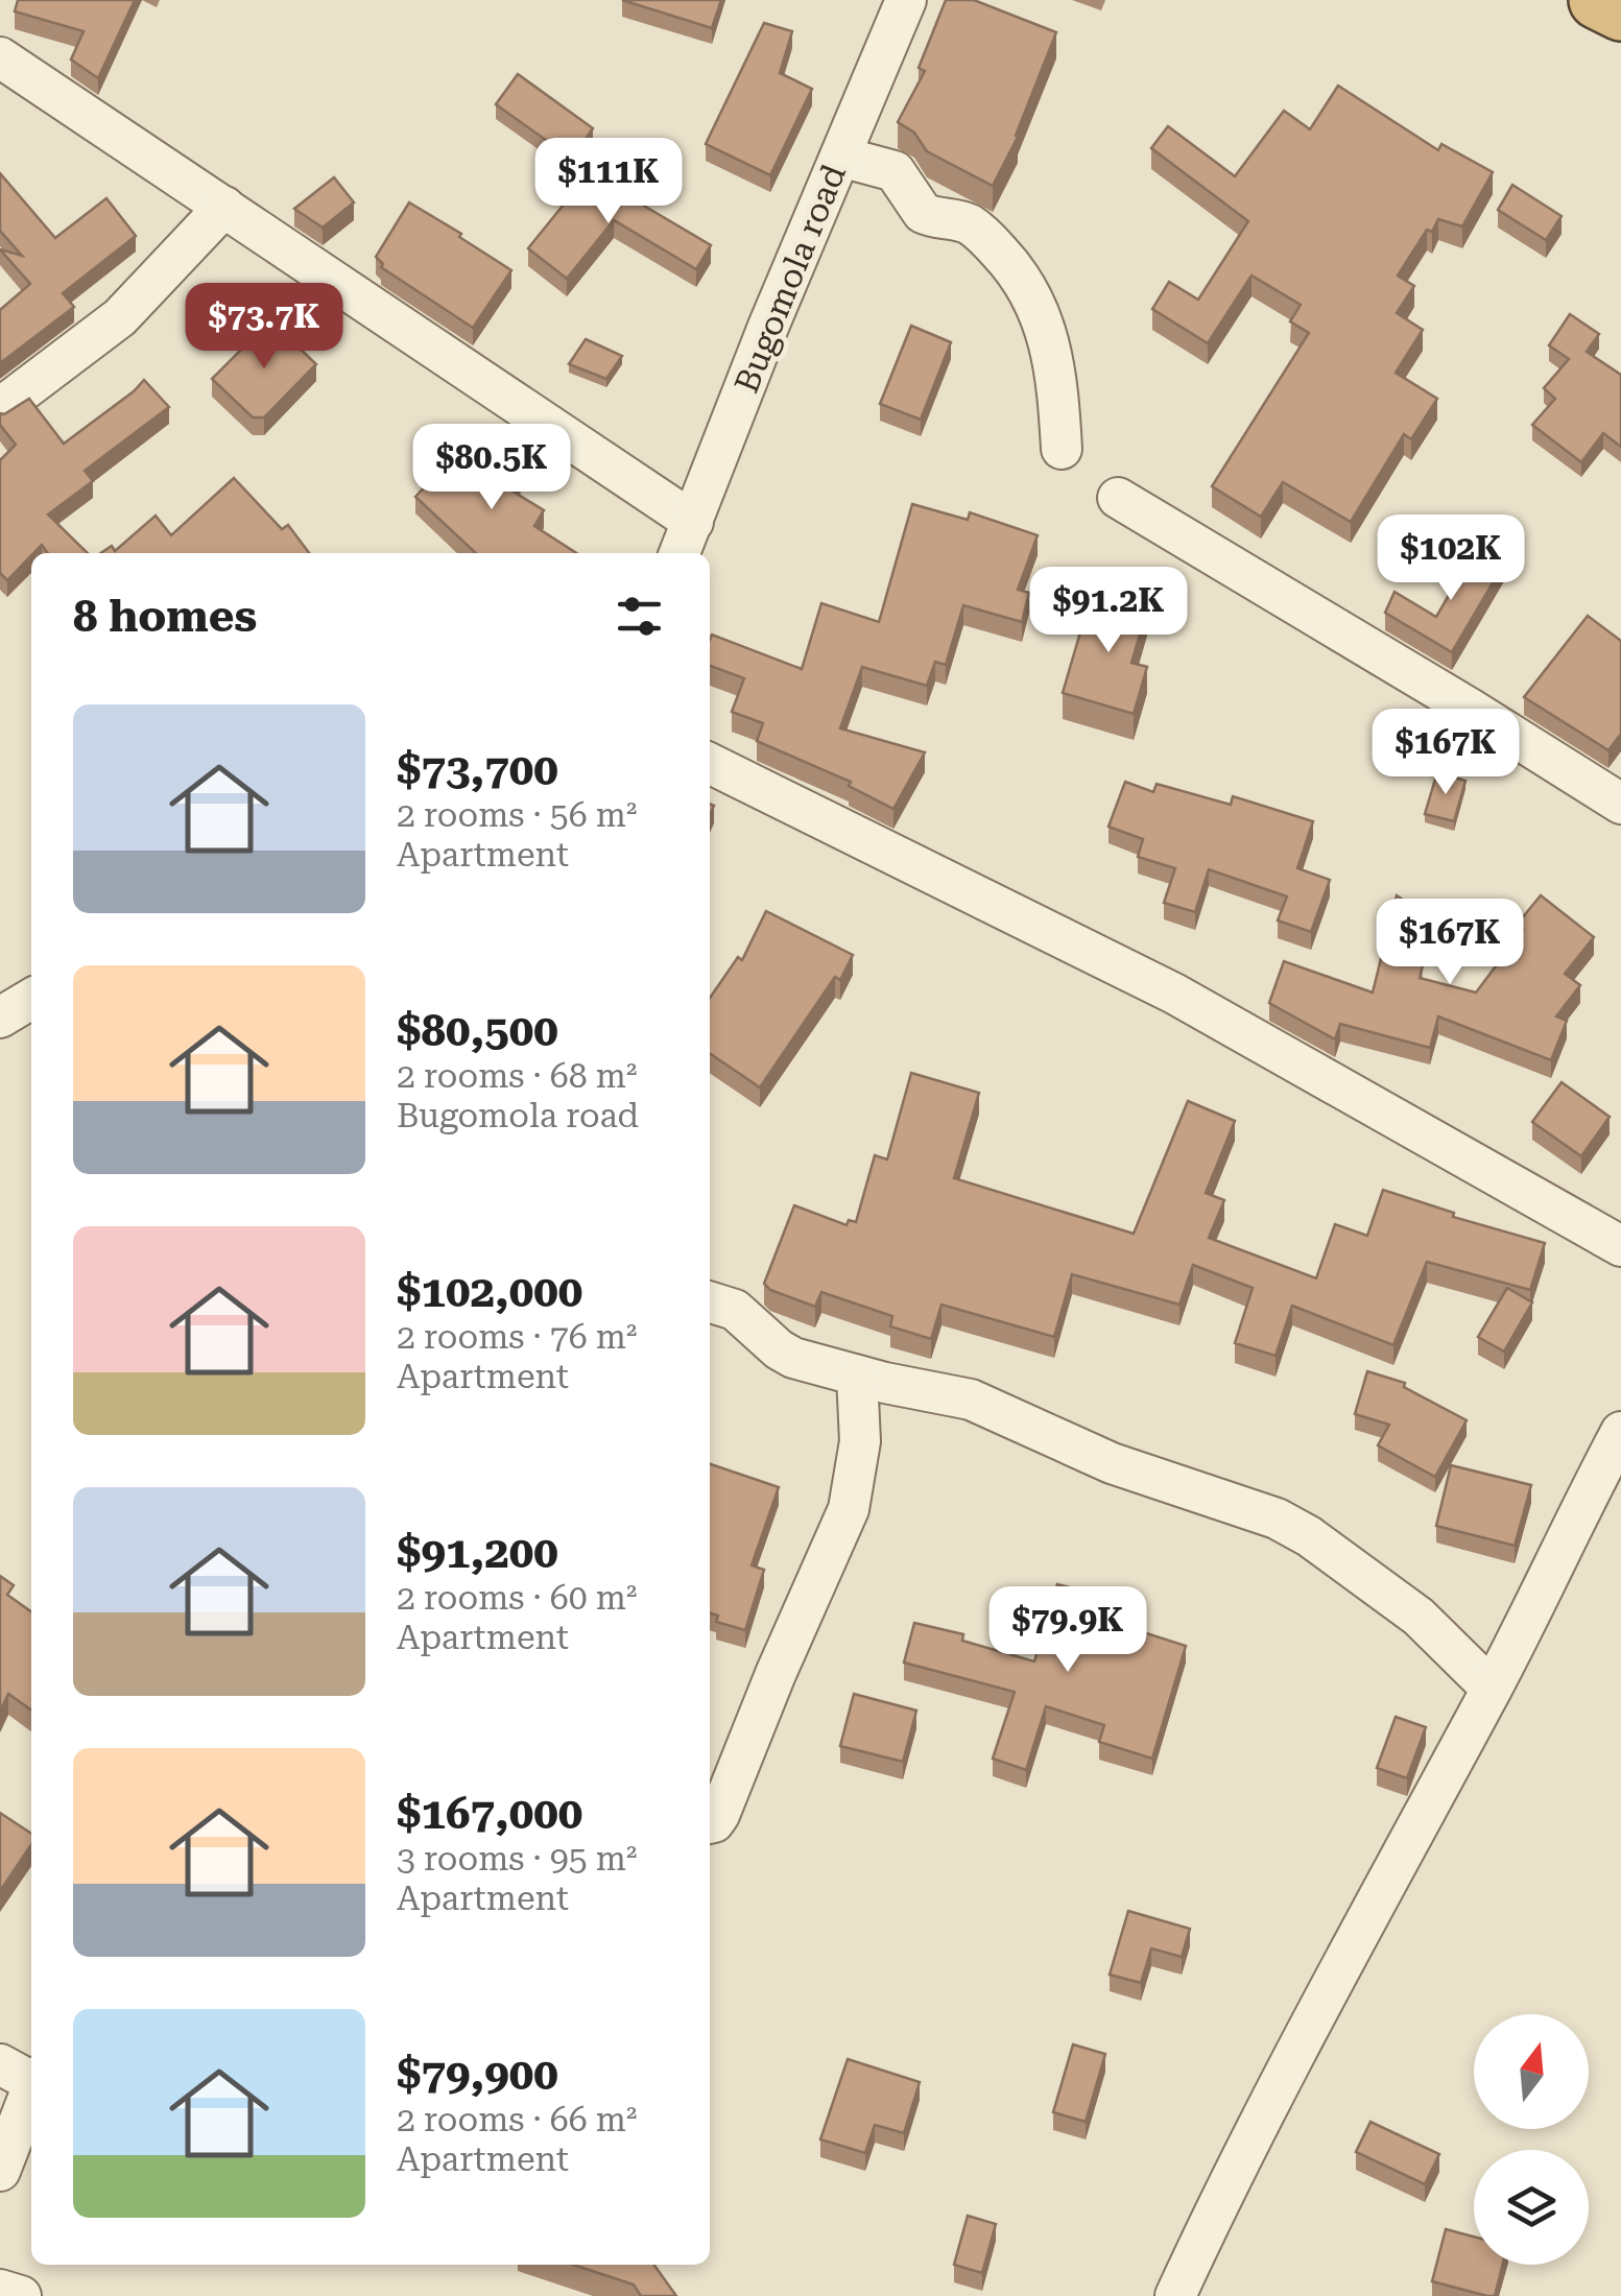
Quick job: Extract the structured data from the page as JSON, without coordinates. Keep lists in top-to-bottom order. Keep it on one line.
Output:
{"streets":{"street":["Bugomola road"]},"north":"top","page":{"price":["$111K","$73.7K","$80.5K","$102K","$91.2K","$167K","$167K","$79.9K"],"heading":"8 homes","list":[{"name":"$73,700","note":"2 rooms · 56 m² · Apartment"},{"name":"$80,500","note":"2 rooms · 68 m² · Bugomola road"},{"name":"$102,000","note":"2 rooms · 76 m² · Apartment"},{"name":"$91,200","note":"2 rooms · 60 m² · Apartment"},{"name":"$167,000","note":"3 rooms · 95 m² · Apartment"},{"name":"$79,900","note":"2 rooms · 66 m² · Apartment"}]}}
